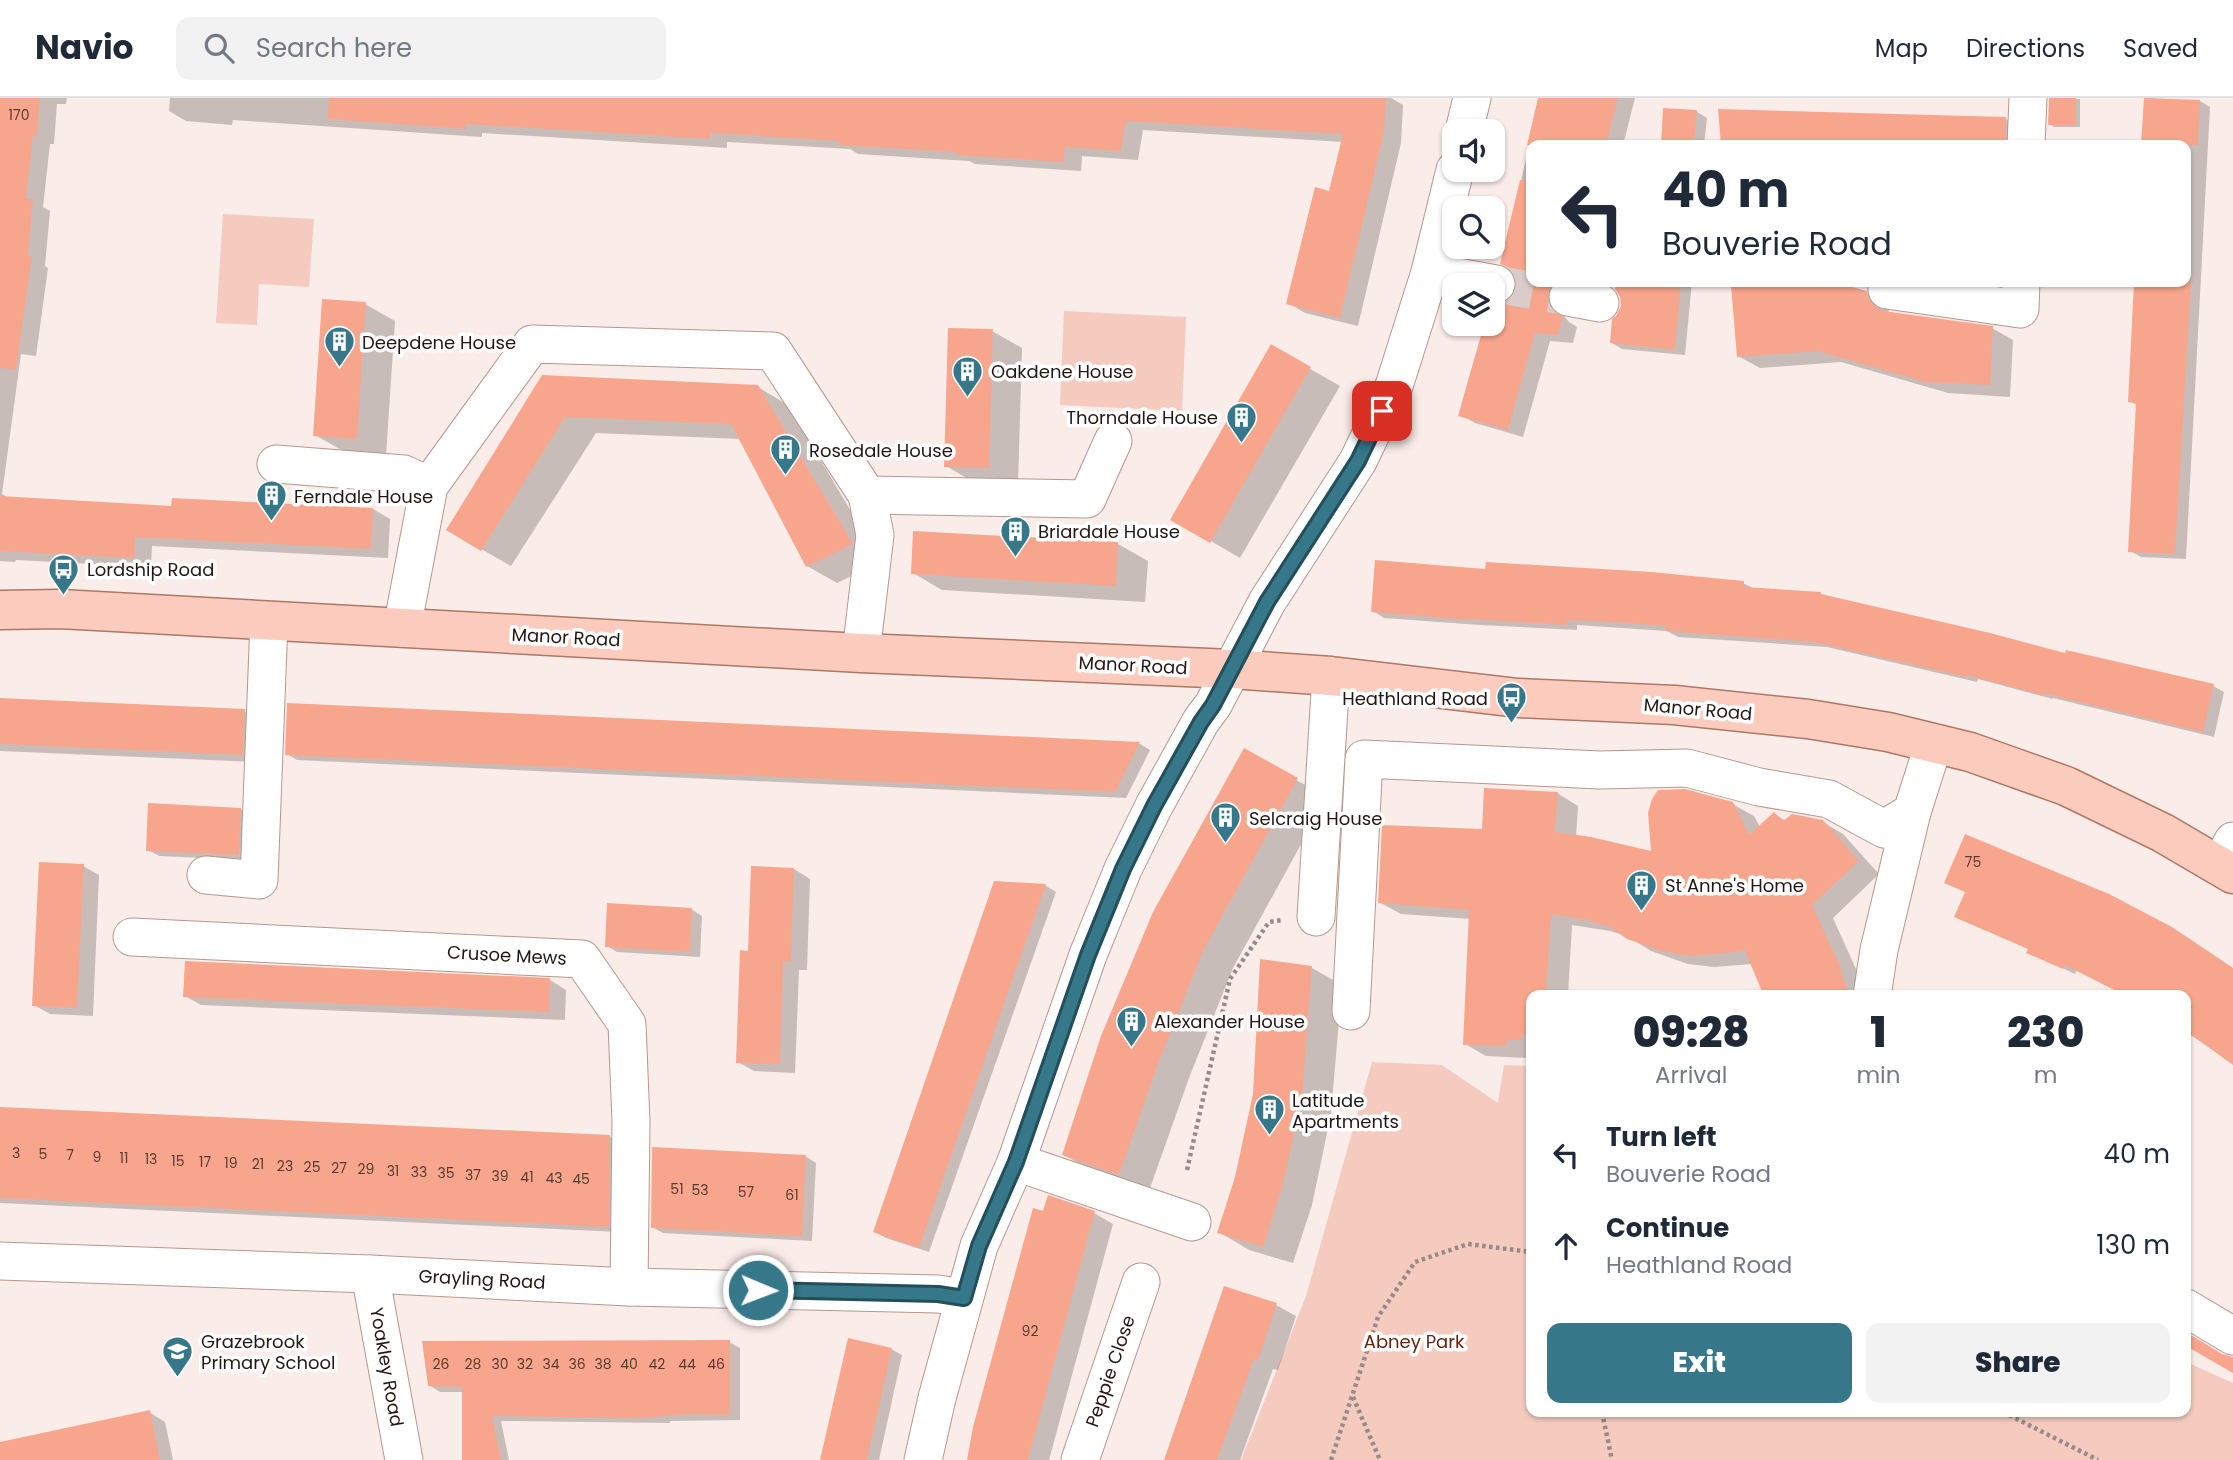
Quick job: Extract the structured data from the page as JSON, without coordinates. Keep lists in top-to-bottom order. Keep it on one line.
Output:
{"streets":{"main road":["Manor Road"],"street":["Crusoe Mews","Grayling Road","Yoakley Road","Peppie Close"]},"crossings":[["Crusoe Mews","Grayling Road"],["Grayling Road","Yoakley Road"]],"parks":["Abney Park"],"places":{"building":["Deepdene House","Oakdene House","Thorndale House","Rosedale House","Ferndale House","Briardale House","Selcraig House","St Anne's Home","Alexander House","Latitude Apartments"],"bus stop":["Lordship Road","Heathland Road"],"school or university":["Grazebrook Primary School"]},"house_numbers":["170","75","3","5","7","9","11","13","15","17","19","21","23","25","27","29","31","33","35","37","39","41","43","45","51","53","57","61","92","26","28","30","32","34","36","38","40","42","44","46"],"page":{"header":"Navio","search":"Search here","nav":["Map","Directions","Saved"],"turn":["40 m","Bouverie Road"],"eta":["09:28","Arrival","1","min","230","m"],"list":[{"name":"Turn left","note":"Bouverie Road","value":"40 m"},{"name":"Continue","note":"Heathland Road","value":"130 m"}],"buttons":["Exit","Share"]}}
